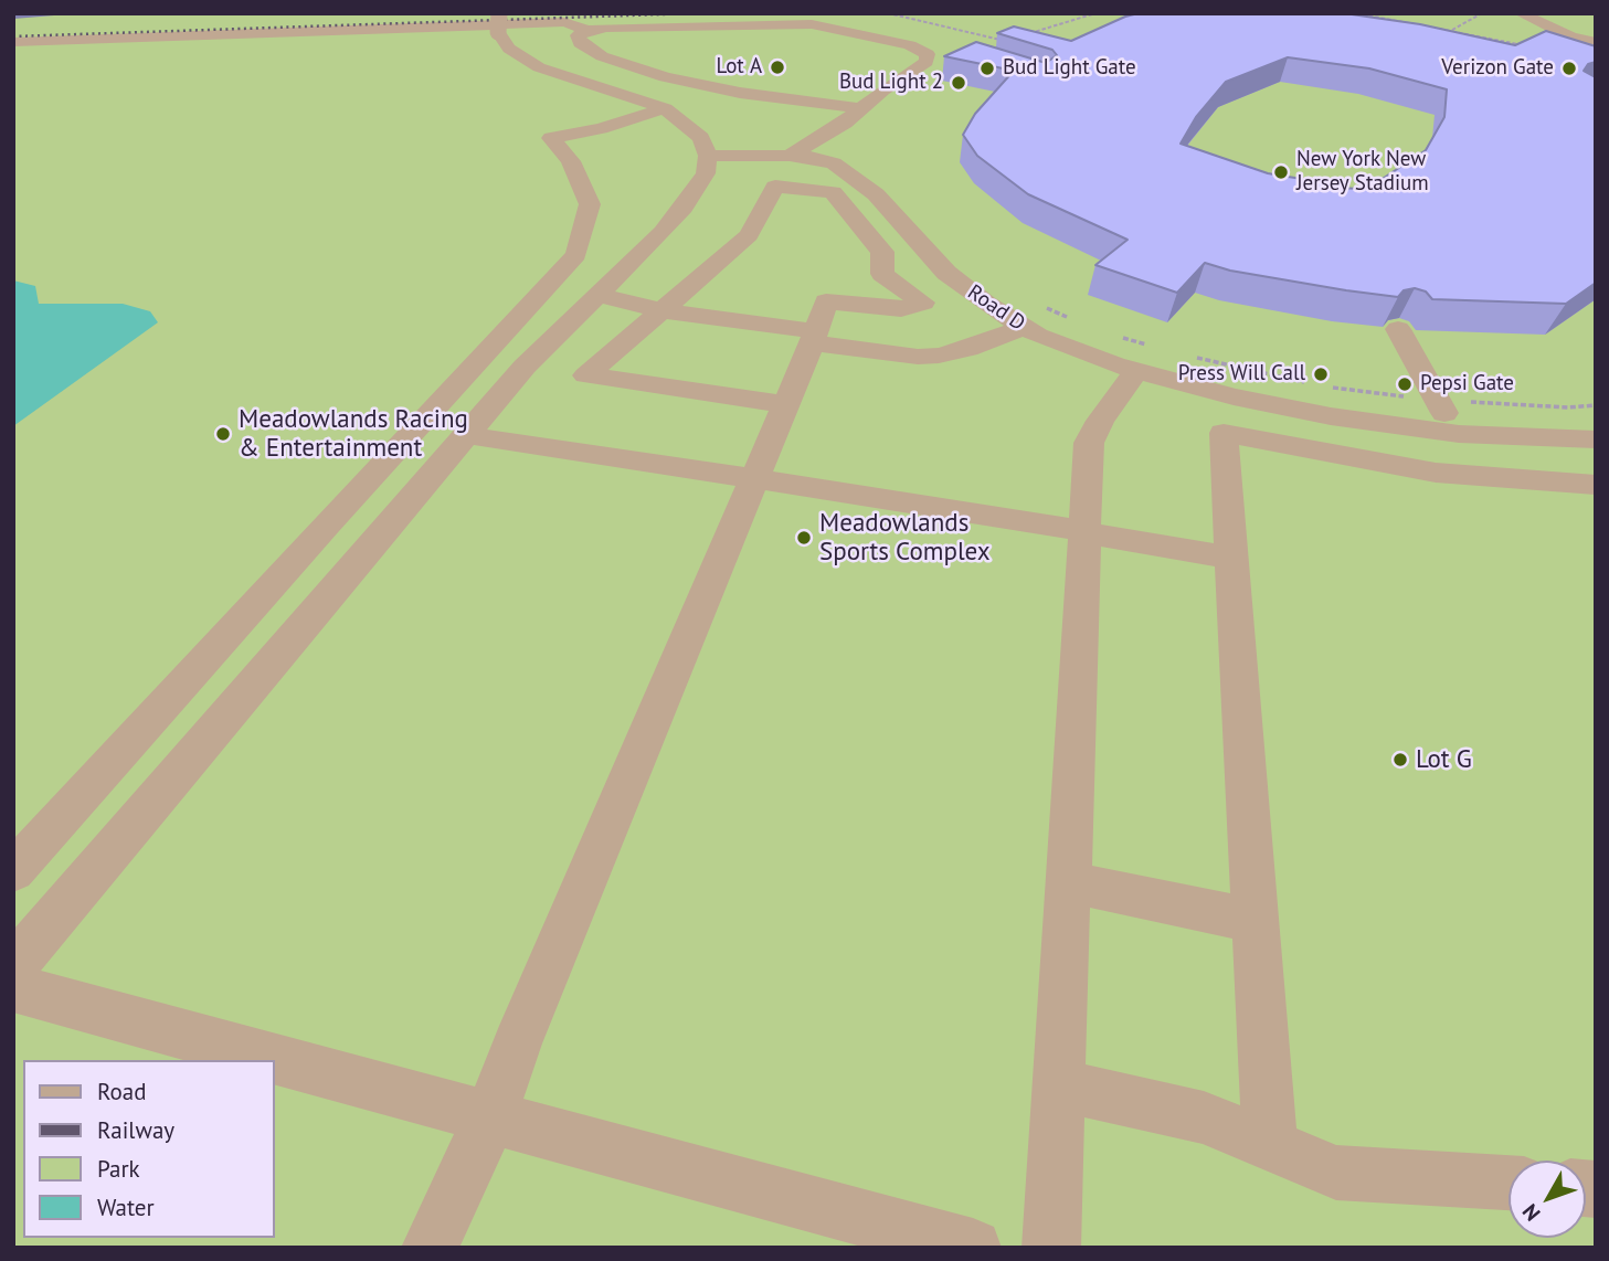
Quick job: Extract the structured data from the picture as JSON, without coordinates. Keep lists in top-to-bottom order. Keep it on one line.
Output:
{"streets":{"street":["Road D"]},"places":["Lot A","Bud Light Gate","Verizon Gate","Bud Light 2","New York New Jersey Stadium","Press Will Call","Pepsi Gate","Meadowlands Racing & Entertainment","Meadowlands Sports Complex","Lot G"],"legend":["Road","Railway","Park","Water"],"north":"bottom left"}
